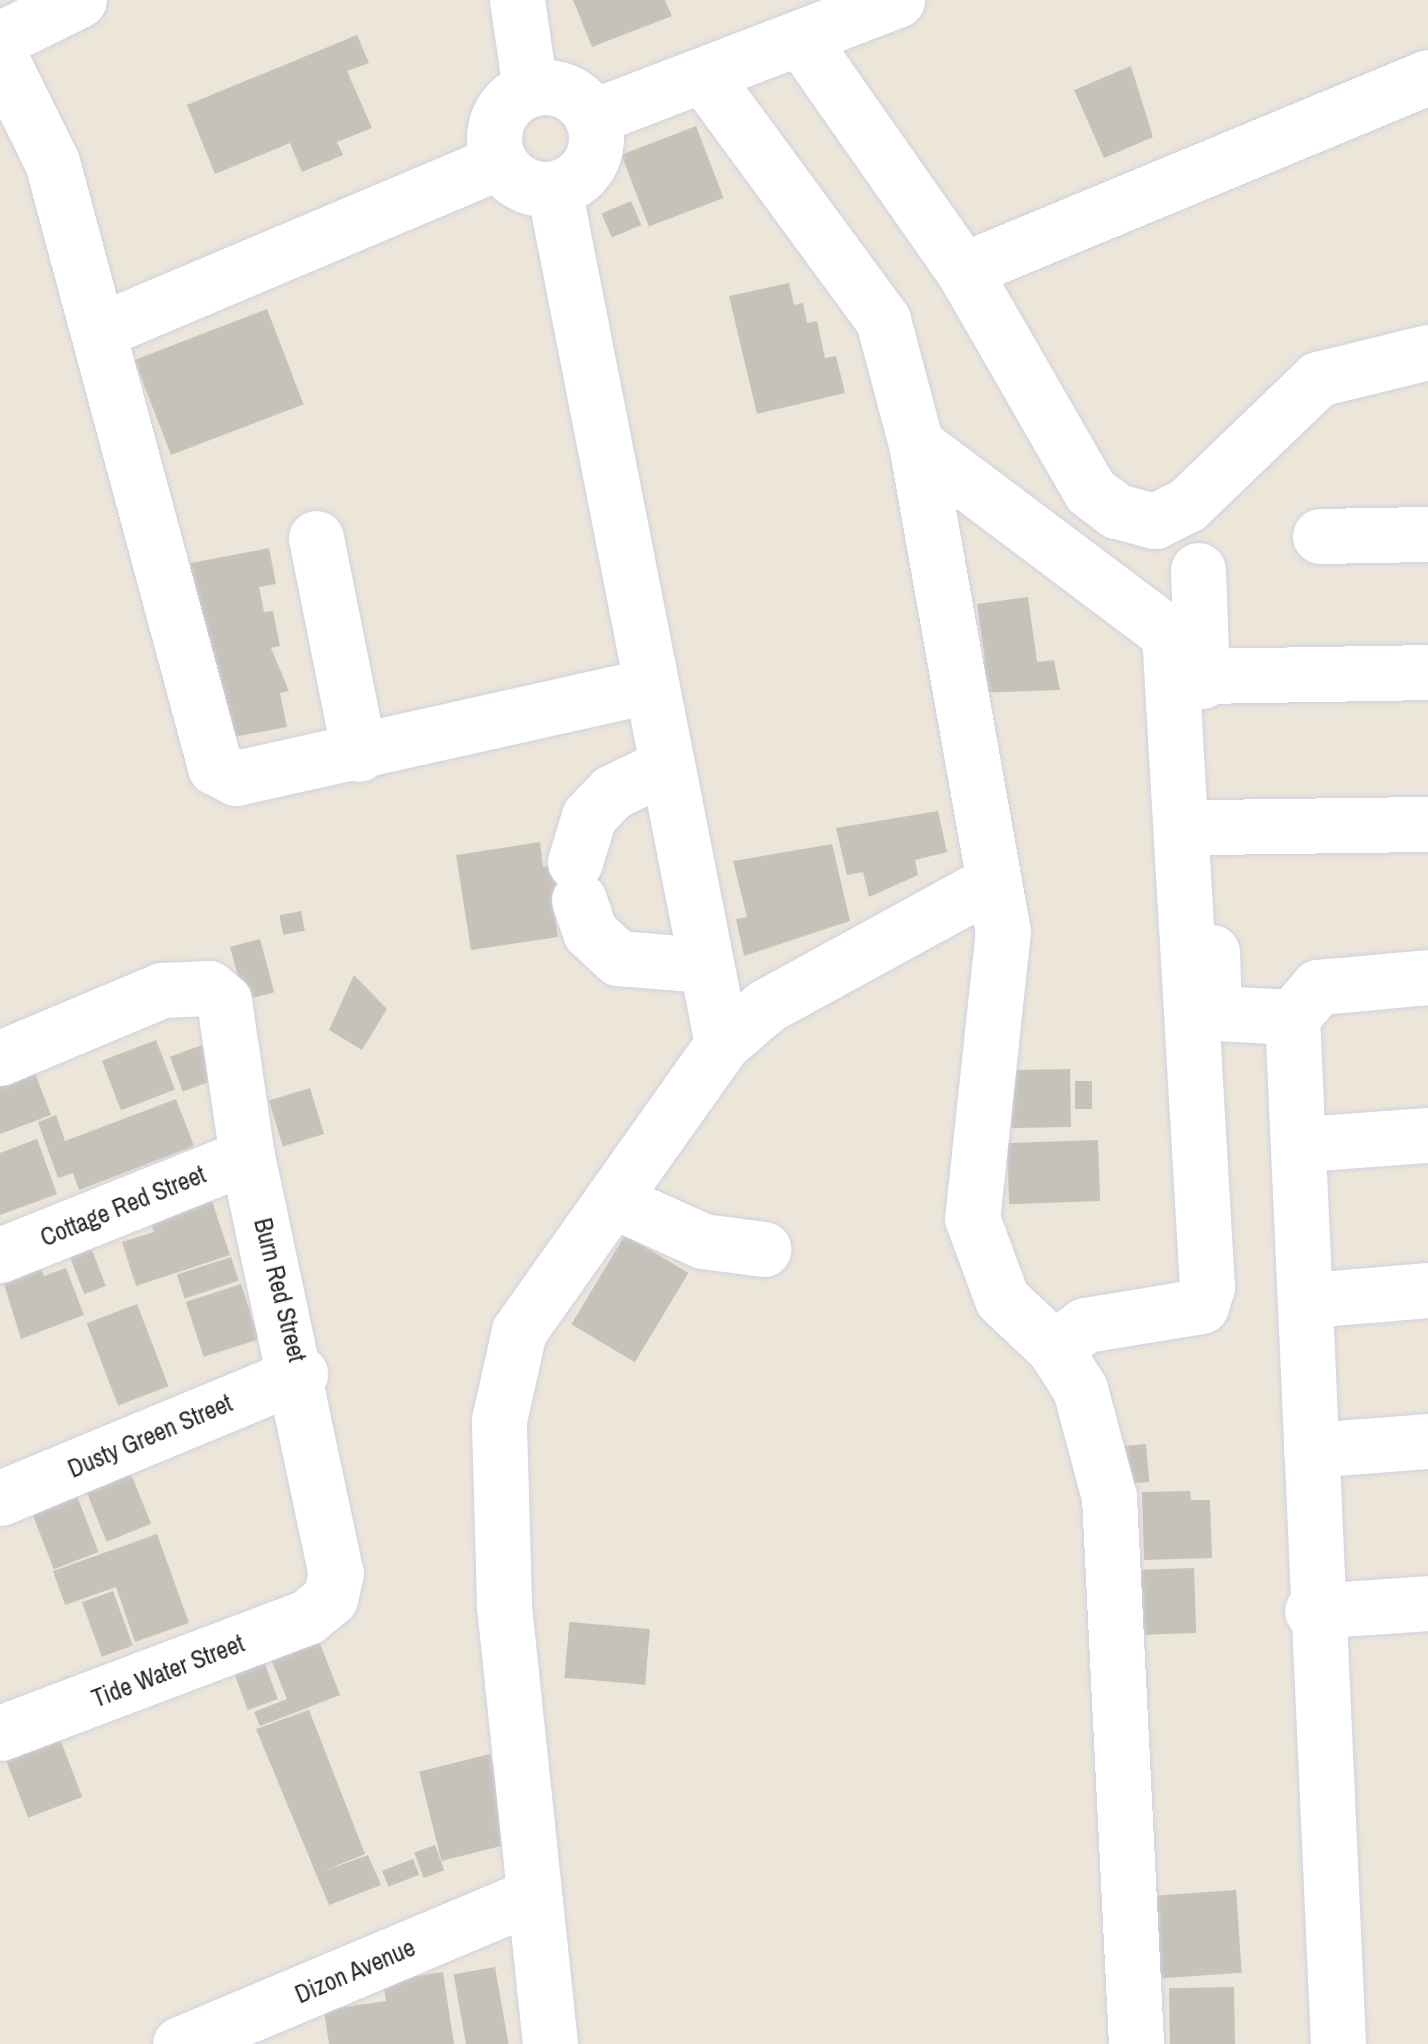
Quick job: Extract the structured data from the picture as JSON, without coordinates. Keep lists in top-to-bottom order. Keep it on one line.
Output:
{"streets":{"street":["Cottage Red Street","Burn Red Street","Dusty Green Street","Tide Water Street","Dizon Avenue"]},"crossings":[["Cottage Red Street","Burn Red Street"],["Burn Red Street","Dusty Green Street"],["Burn Red Street","Tide Water Street"]]}
